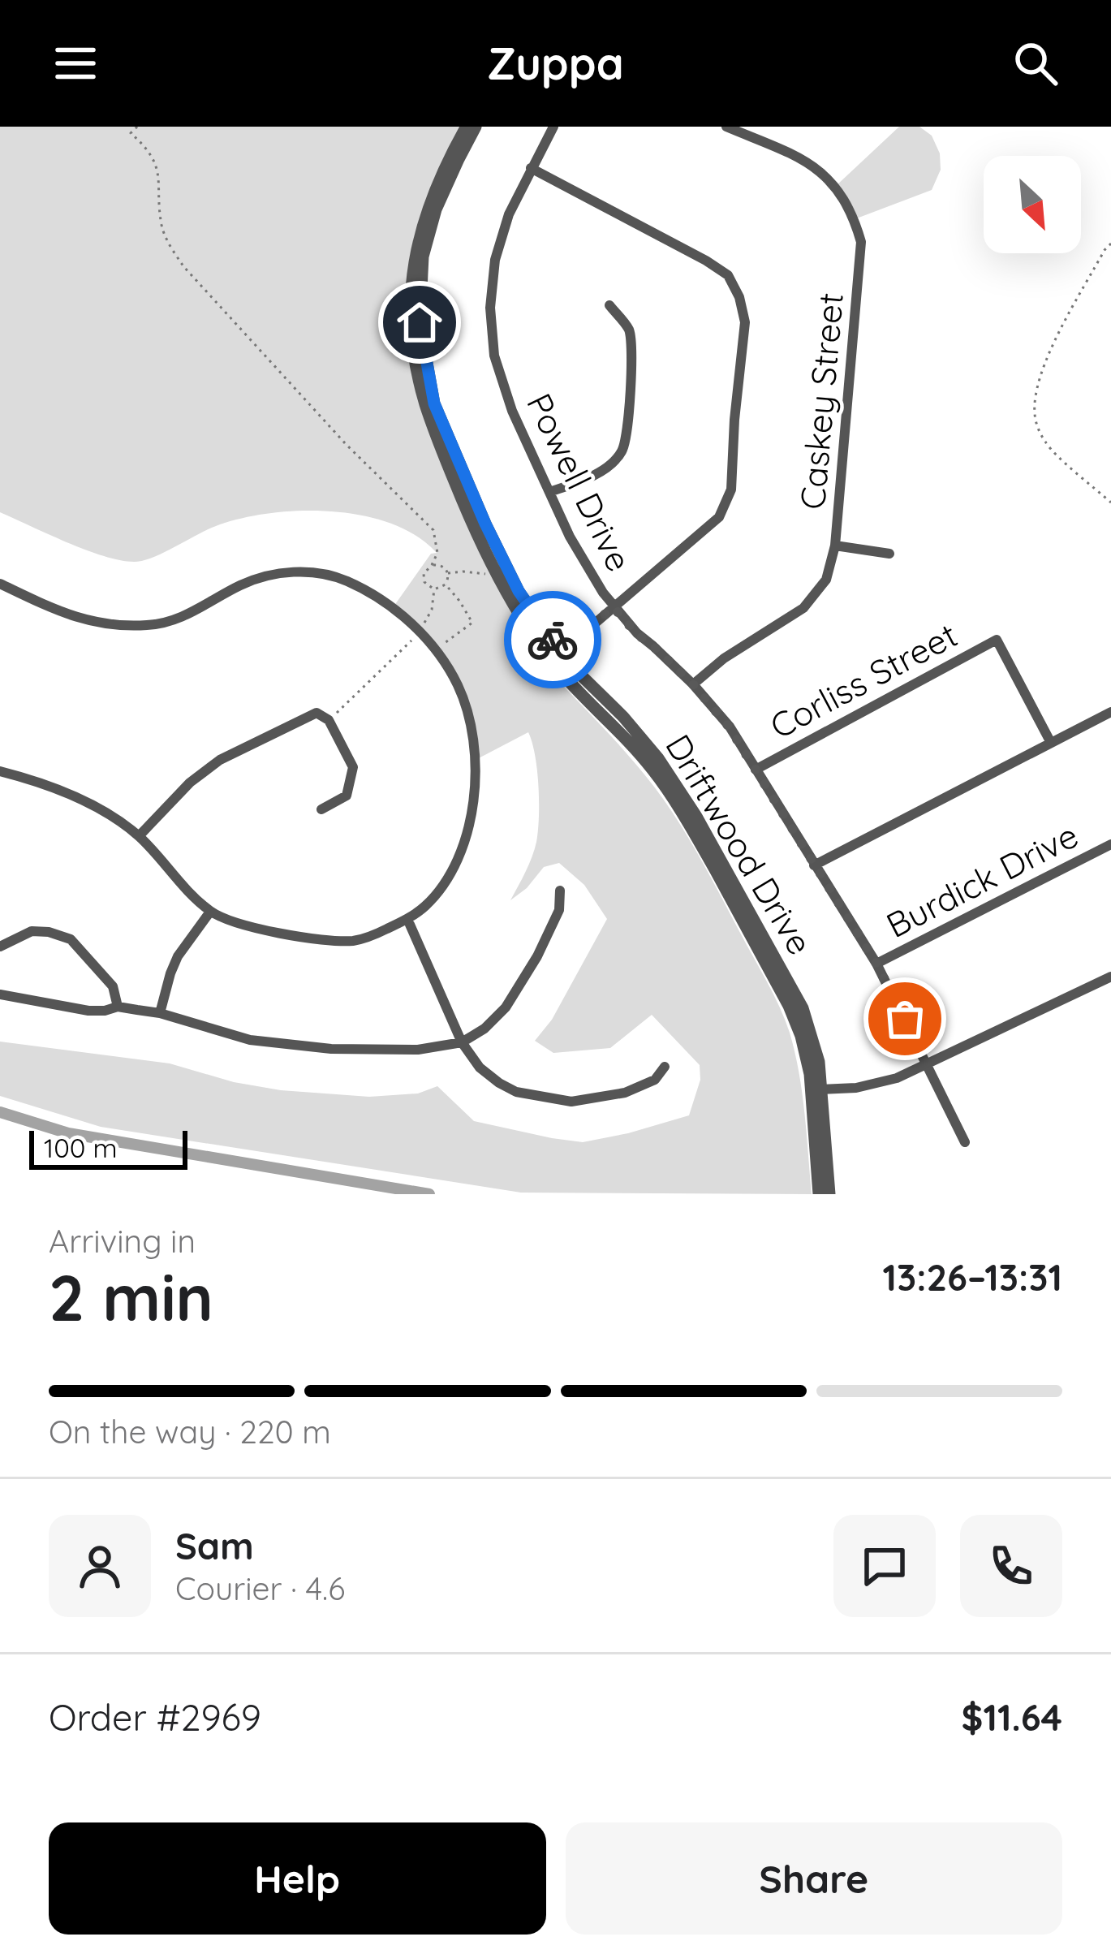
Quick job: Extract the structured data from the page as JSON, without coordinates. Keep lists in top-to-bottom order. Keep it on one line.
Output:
{"streets":{"street":["Caskey Street","Powell Drive","Corliss Street","Driftwood Drive","Burdick Drive"]},"crossings":[["Caskey Street","Powell Drive"],["Powell Drive","Corliss Street"],["Powell Drive","Burdick Drive"]],"scale_bar":"100 m","north":"bottom right","page":{"header":"Zuppa","scale":"100 m","heading":["2 min","Arriving in","13:26–13:31"],"panel":["Sam","Courier · 4.6","Order #2969","$11.64"],"bar":"On the way · 220 m","buttons":["Help","Share"]}}
